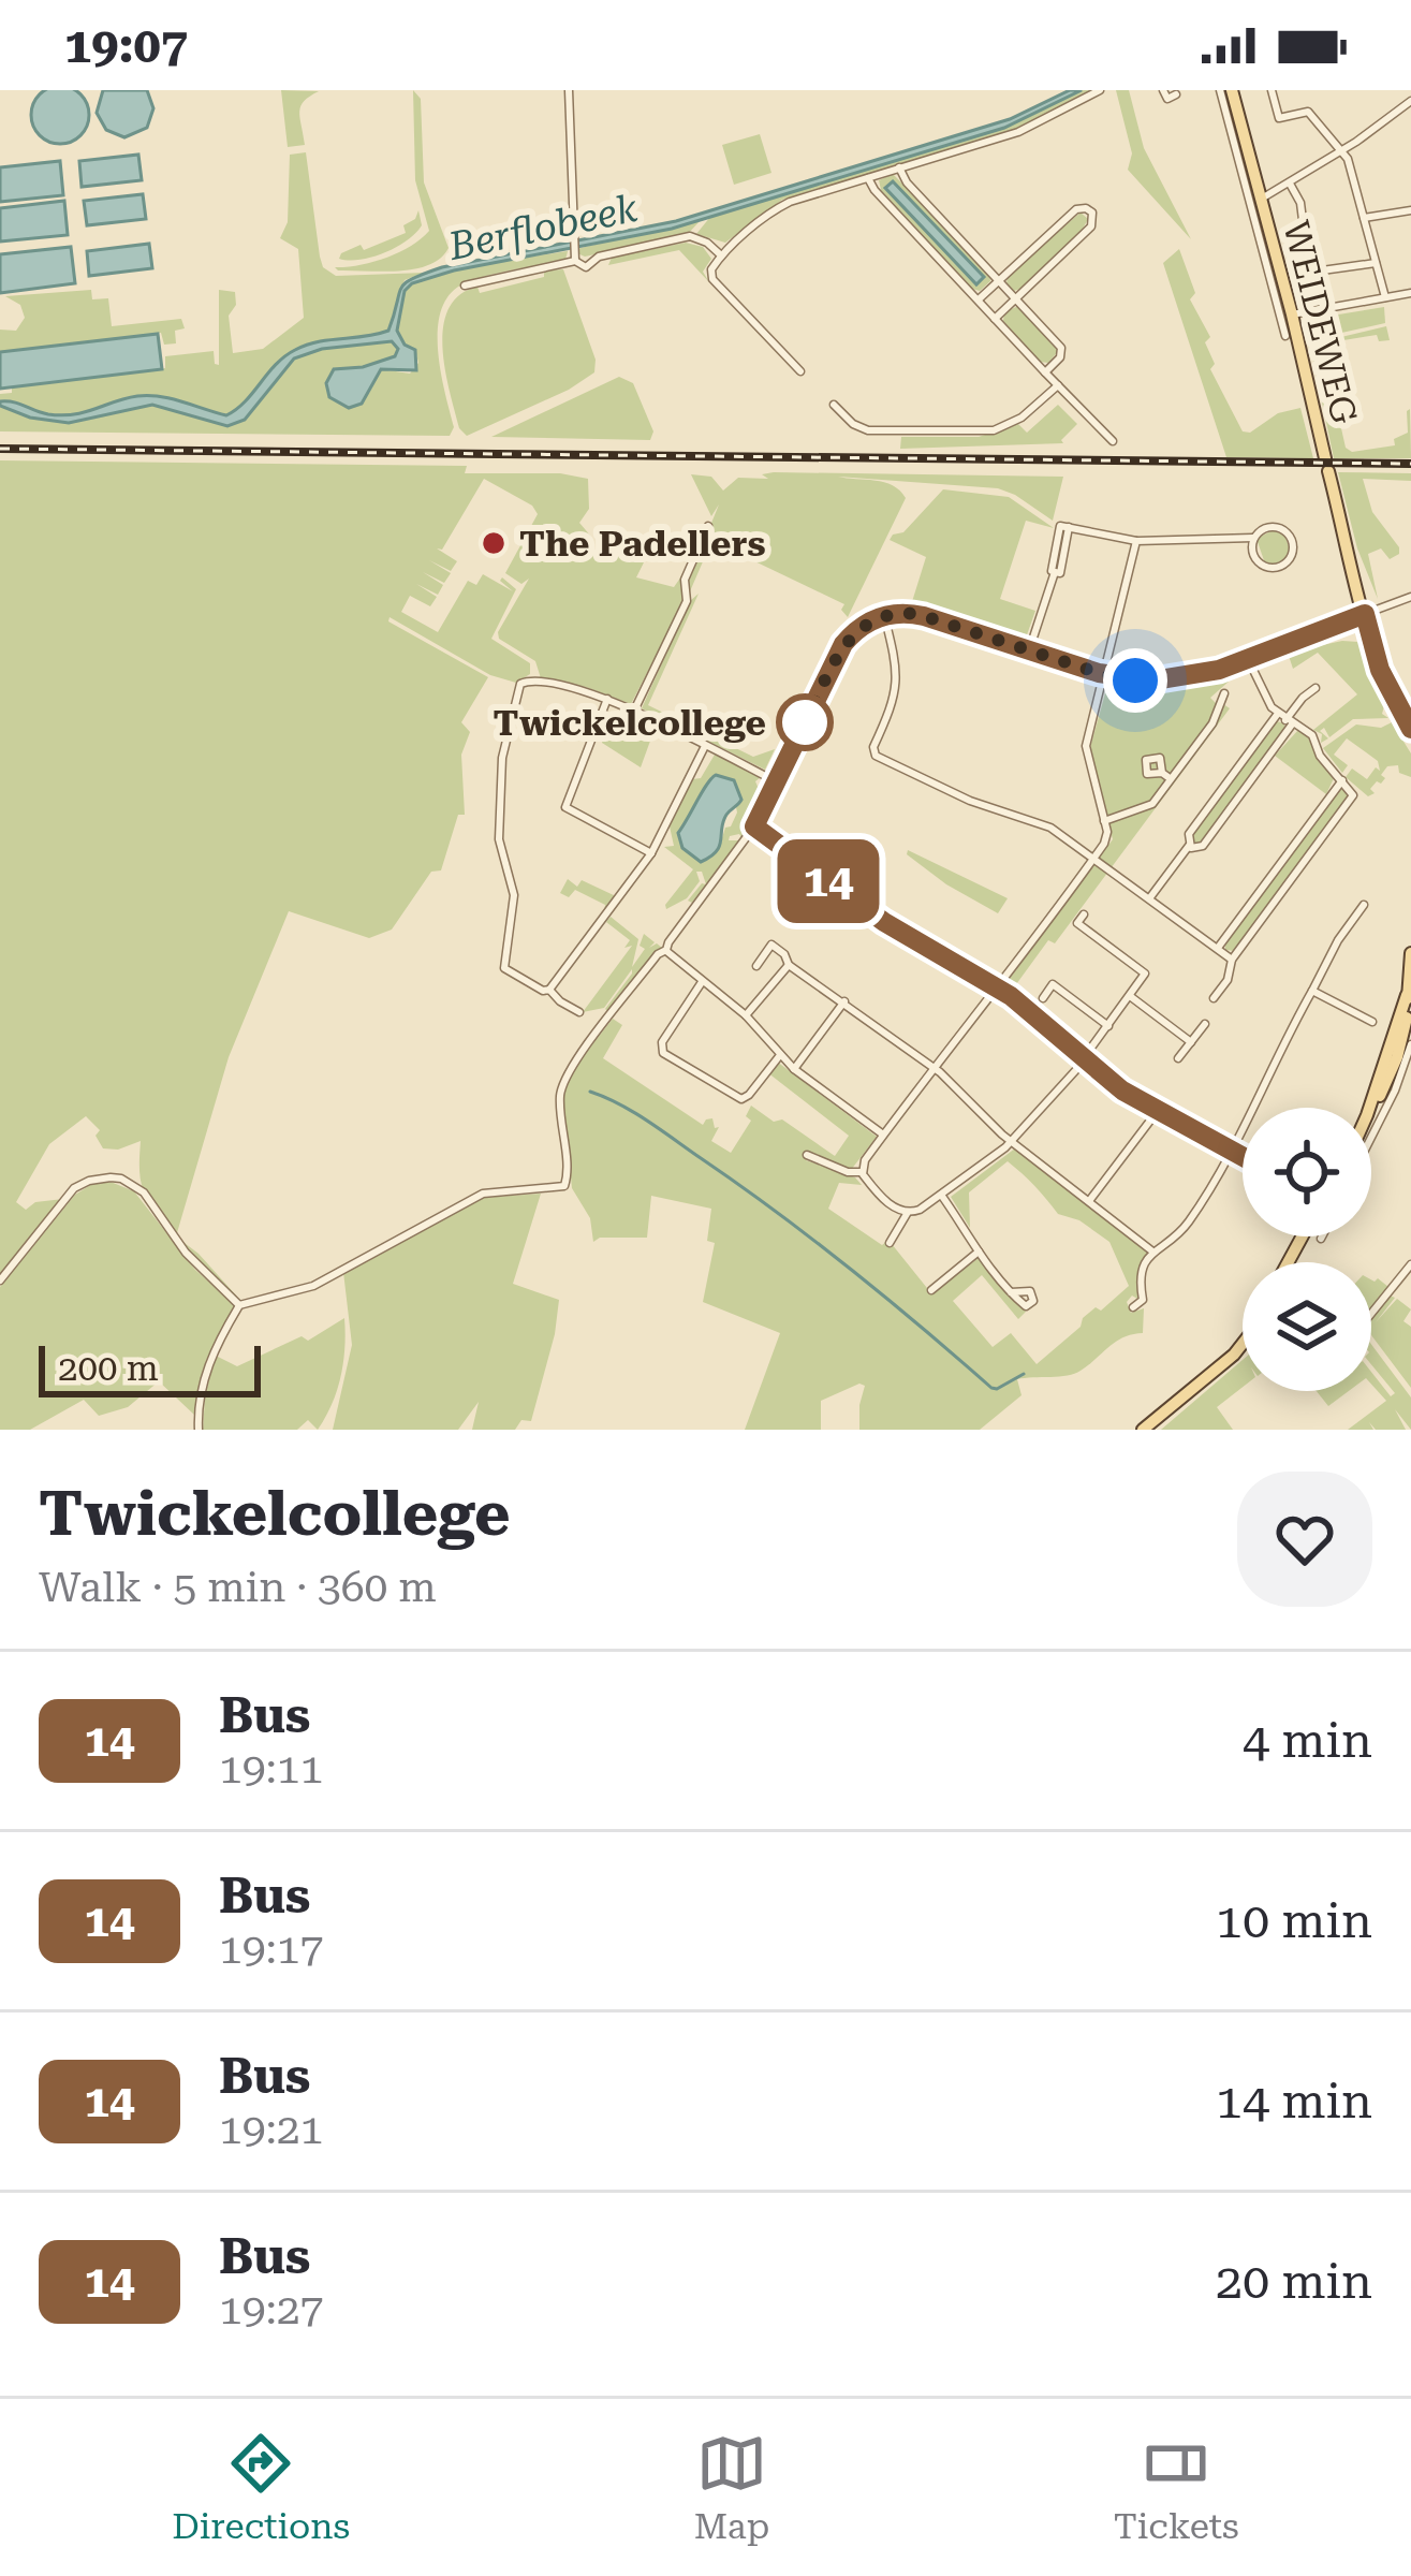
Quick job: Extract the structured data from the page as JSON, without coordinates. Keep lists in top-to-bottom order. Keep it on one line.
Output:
{"streets":{"main road":["WEIDEWEG"]},"water":["Berflobeek"],"places":["The Padellers","Twickelcollege"],"lines":["bus line 14"],"scale_bar":"200 m","page":{"status":"19:07","on_map":"14","scale":"200 m","heading":["Twickelcollege","Walk · 5 min · 360 m"],"list":[{"mark":"14","name":"Bus","note":"19:11","value":"4 min"},{"mark":"14","name":"Bus","note":"19:17","value":"10 min"},{"mark":"14","name":"Bus","note":"19:21","value":"14 min"},{"mark":"14","name":"Bus","note":"19:27","value":"20 min"}],"tabs":["Directions","Map","Tickets"]}}
